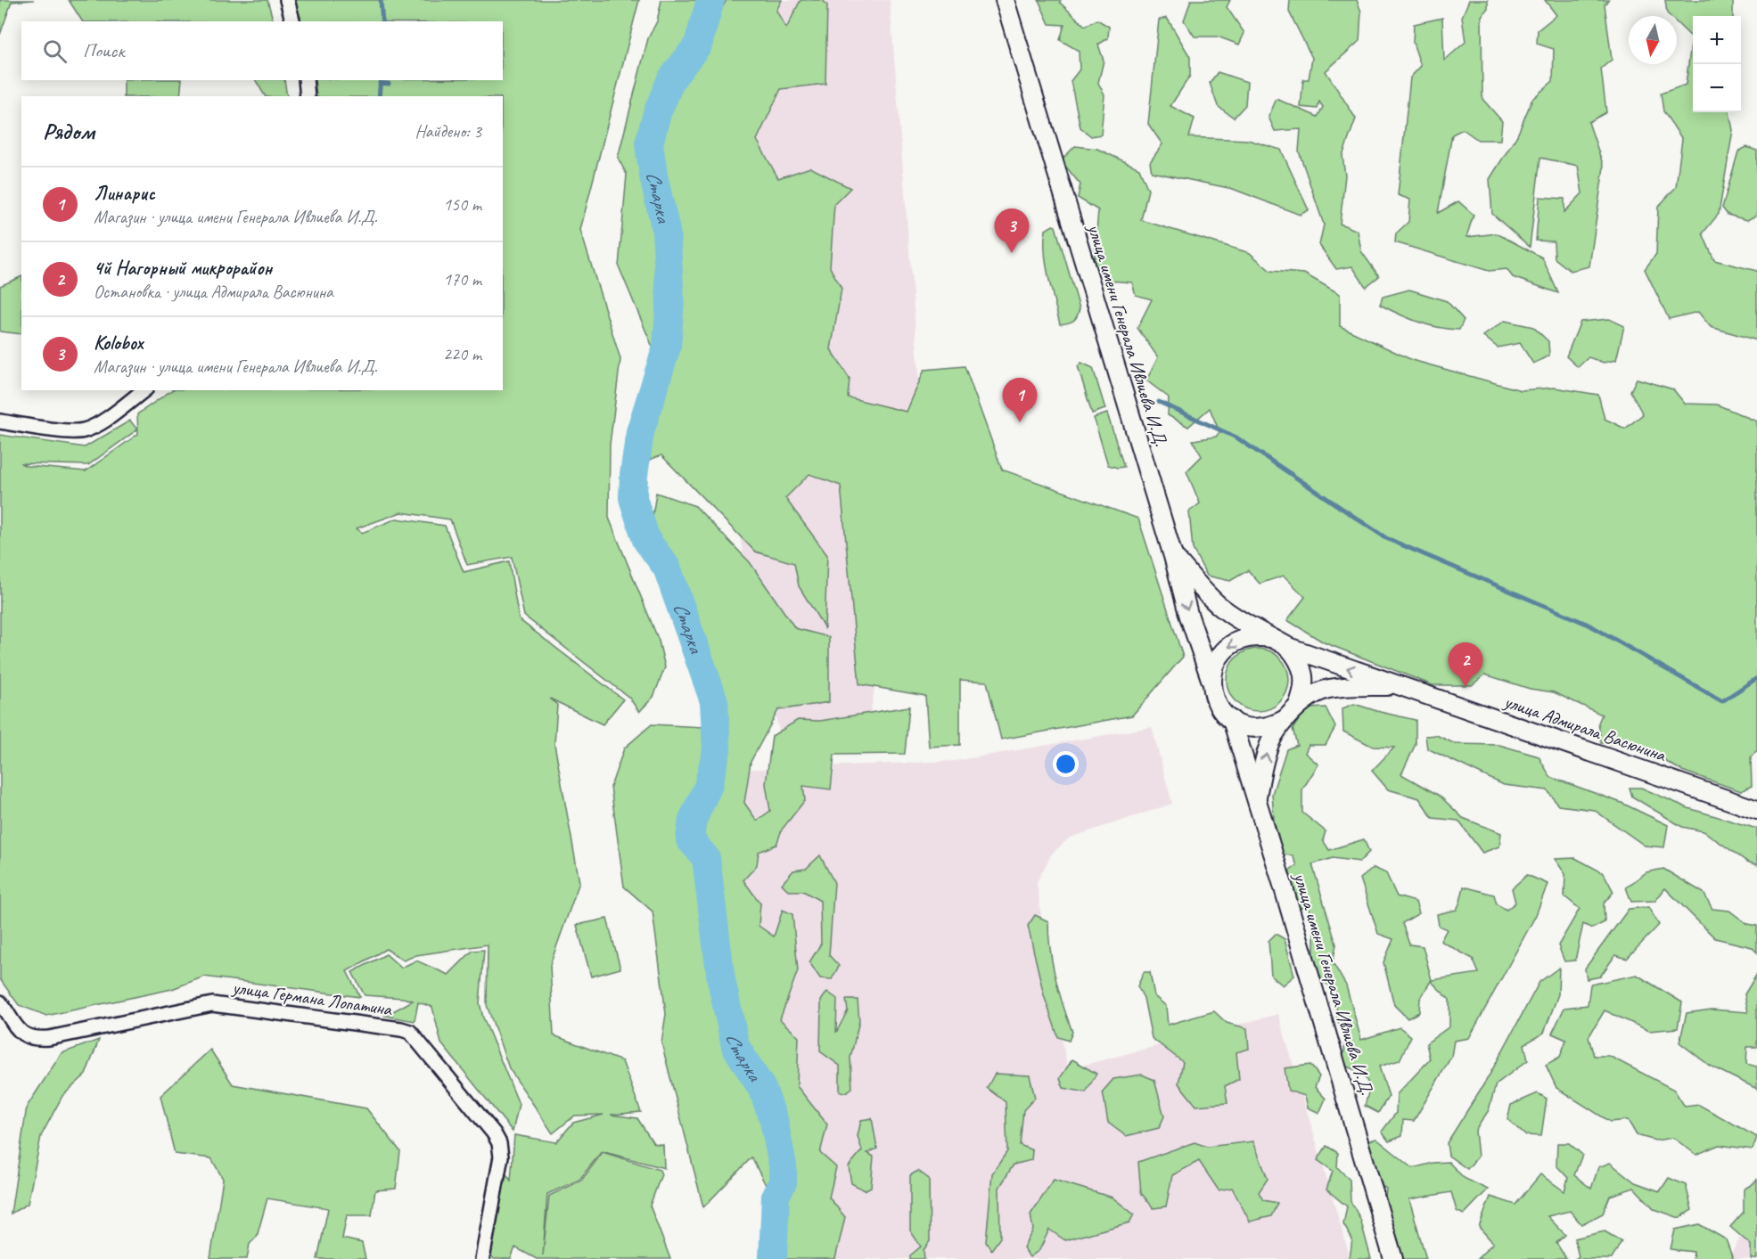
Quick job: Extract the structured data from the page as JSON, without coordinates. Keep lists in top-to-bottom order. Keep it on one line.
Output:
{"streets":{"street":["улица имени Генерала Ивлиева И.Д.","улица Адмирала Васюнина","улица Германа Лопатина"]},"crossings":[["улица имени Генерала Ивлиева И.Д.","улица Адмирала Васюнина"]],"water":["Старка"],"north":"bottom","page":{"map_buttons":["+","−"],"search":"Поиск","heading":["Рядом","Найдено: 3"],"list":[{"mark":"1","name":"Линарис","note":"Магазин · улица имени Генерала Ивлиева И.Д.","value":"150 m"},{"mark":"2","name":"4й Нагорный микрорайон","note":"Остановка · улица Адмирала Васюнина","value":"170 m"},{"mark":"3","name":"Kolobox","note":"Магазин · улица имени Генерала Ивлиева И.Д.","value":"220 m"}],"pins":["3","1","2"]}}
